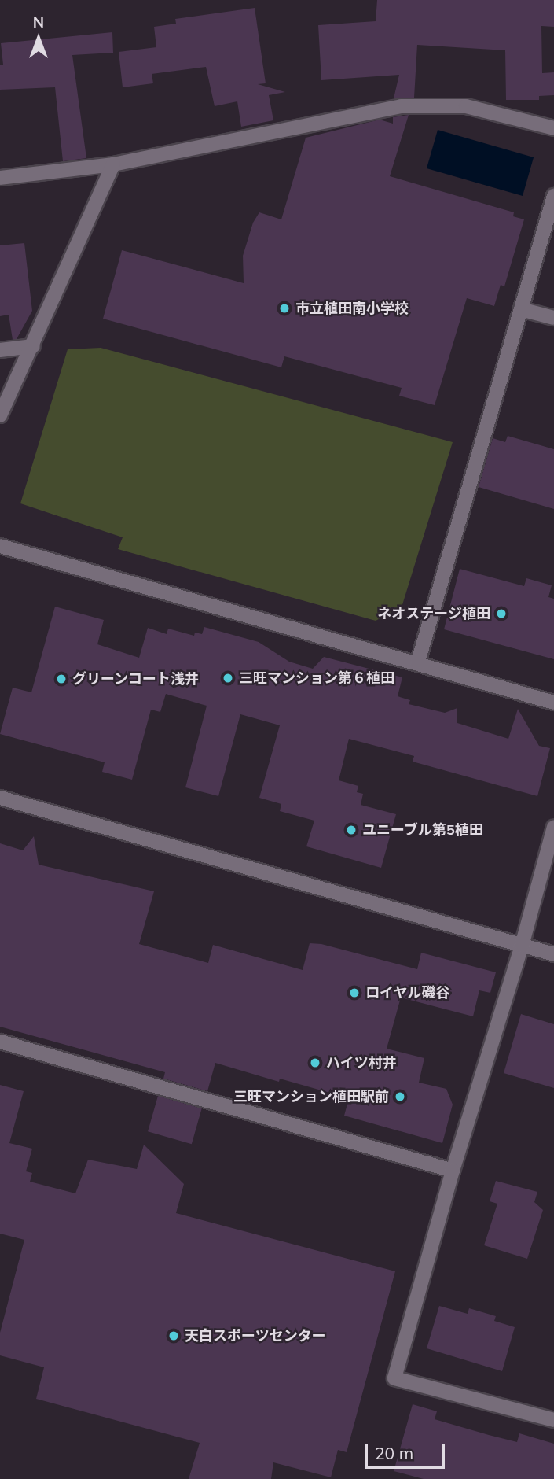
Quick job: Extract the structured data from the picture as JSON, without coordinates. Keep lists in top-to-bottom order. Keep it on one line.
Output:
{"places":["市立植田南小学校","ネオステージ植田","三旺マンション第６植田","グリーンコート浅井","ユニーブル第5植田","ロイヤル磯谷","ハイツ村井","三旺マンション植田駅前","天白スポーツセンター"],"scale_bar":"20 m","north":"top"}
